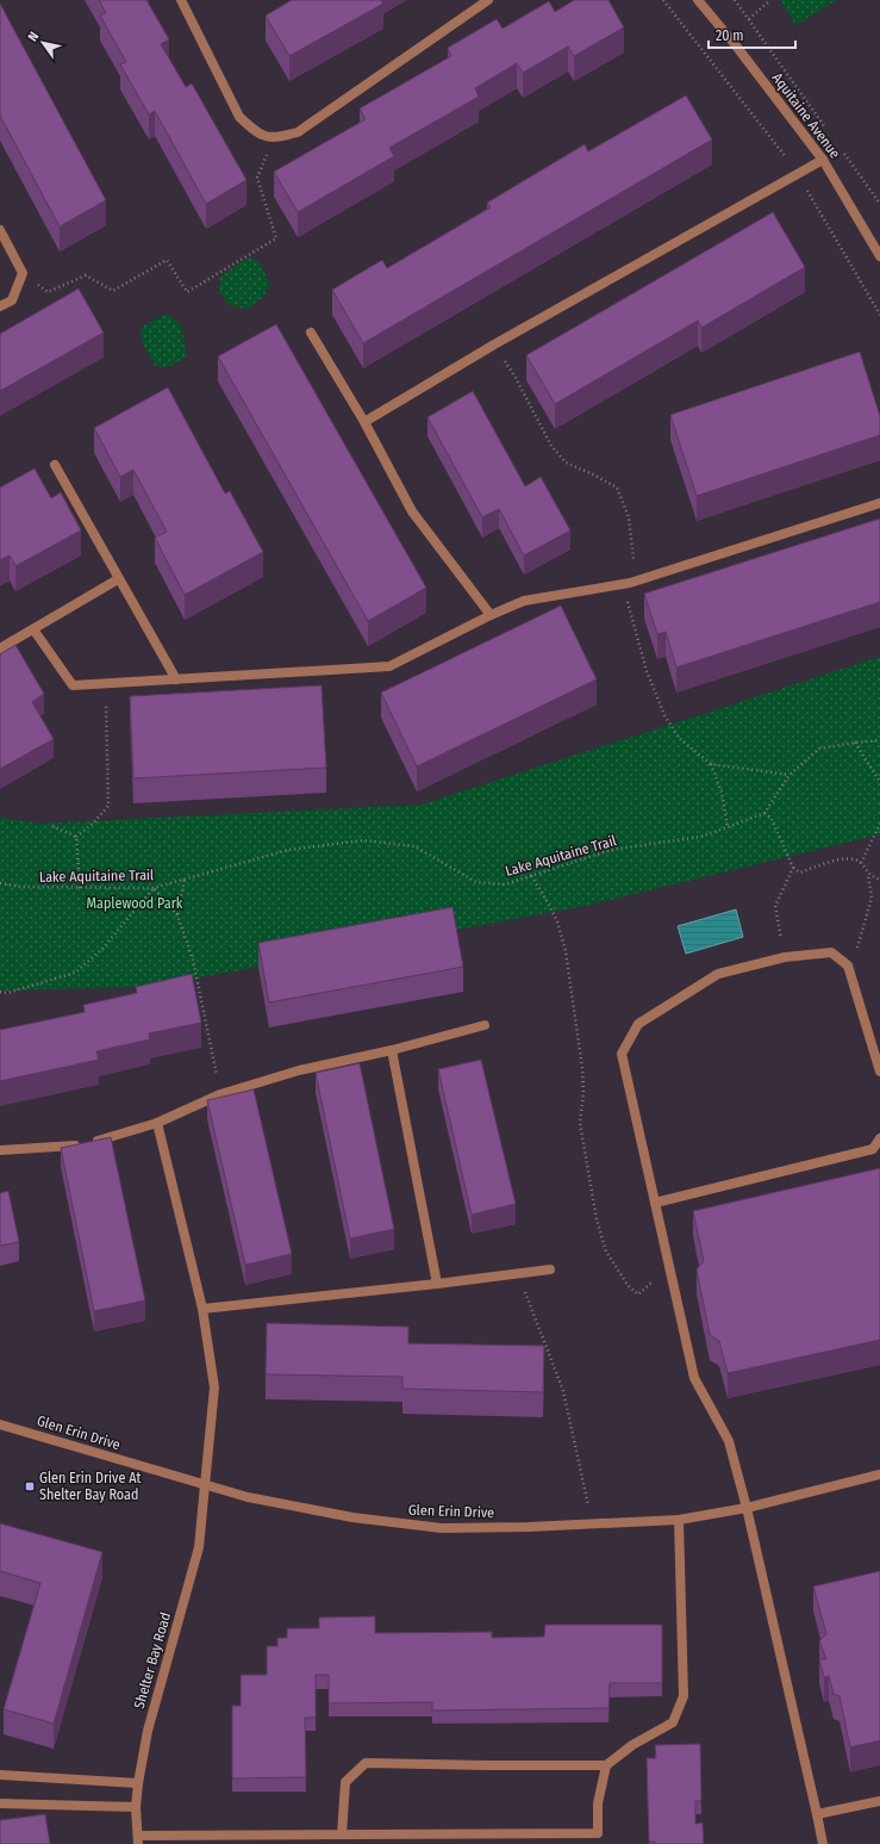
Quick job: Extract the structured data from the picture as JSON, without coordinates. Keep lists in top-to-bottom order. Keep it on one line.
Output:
{"streets":{"street":["Aquitaine Avenue","Glen Erin Drive","Shelter Bay Road"],"path":["Lake Aquitaine Trail"]},"crossings":[["Glen Erin Drive","Shelter Bay Road"]],"parks":["Maplewood Park"],"places":{"transit":["Glen Erin Drive At Shelter Bay Road"]},"scale_bar":"20 m","north":"top left"}
